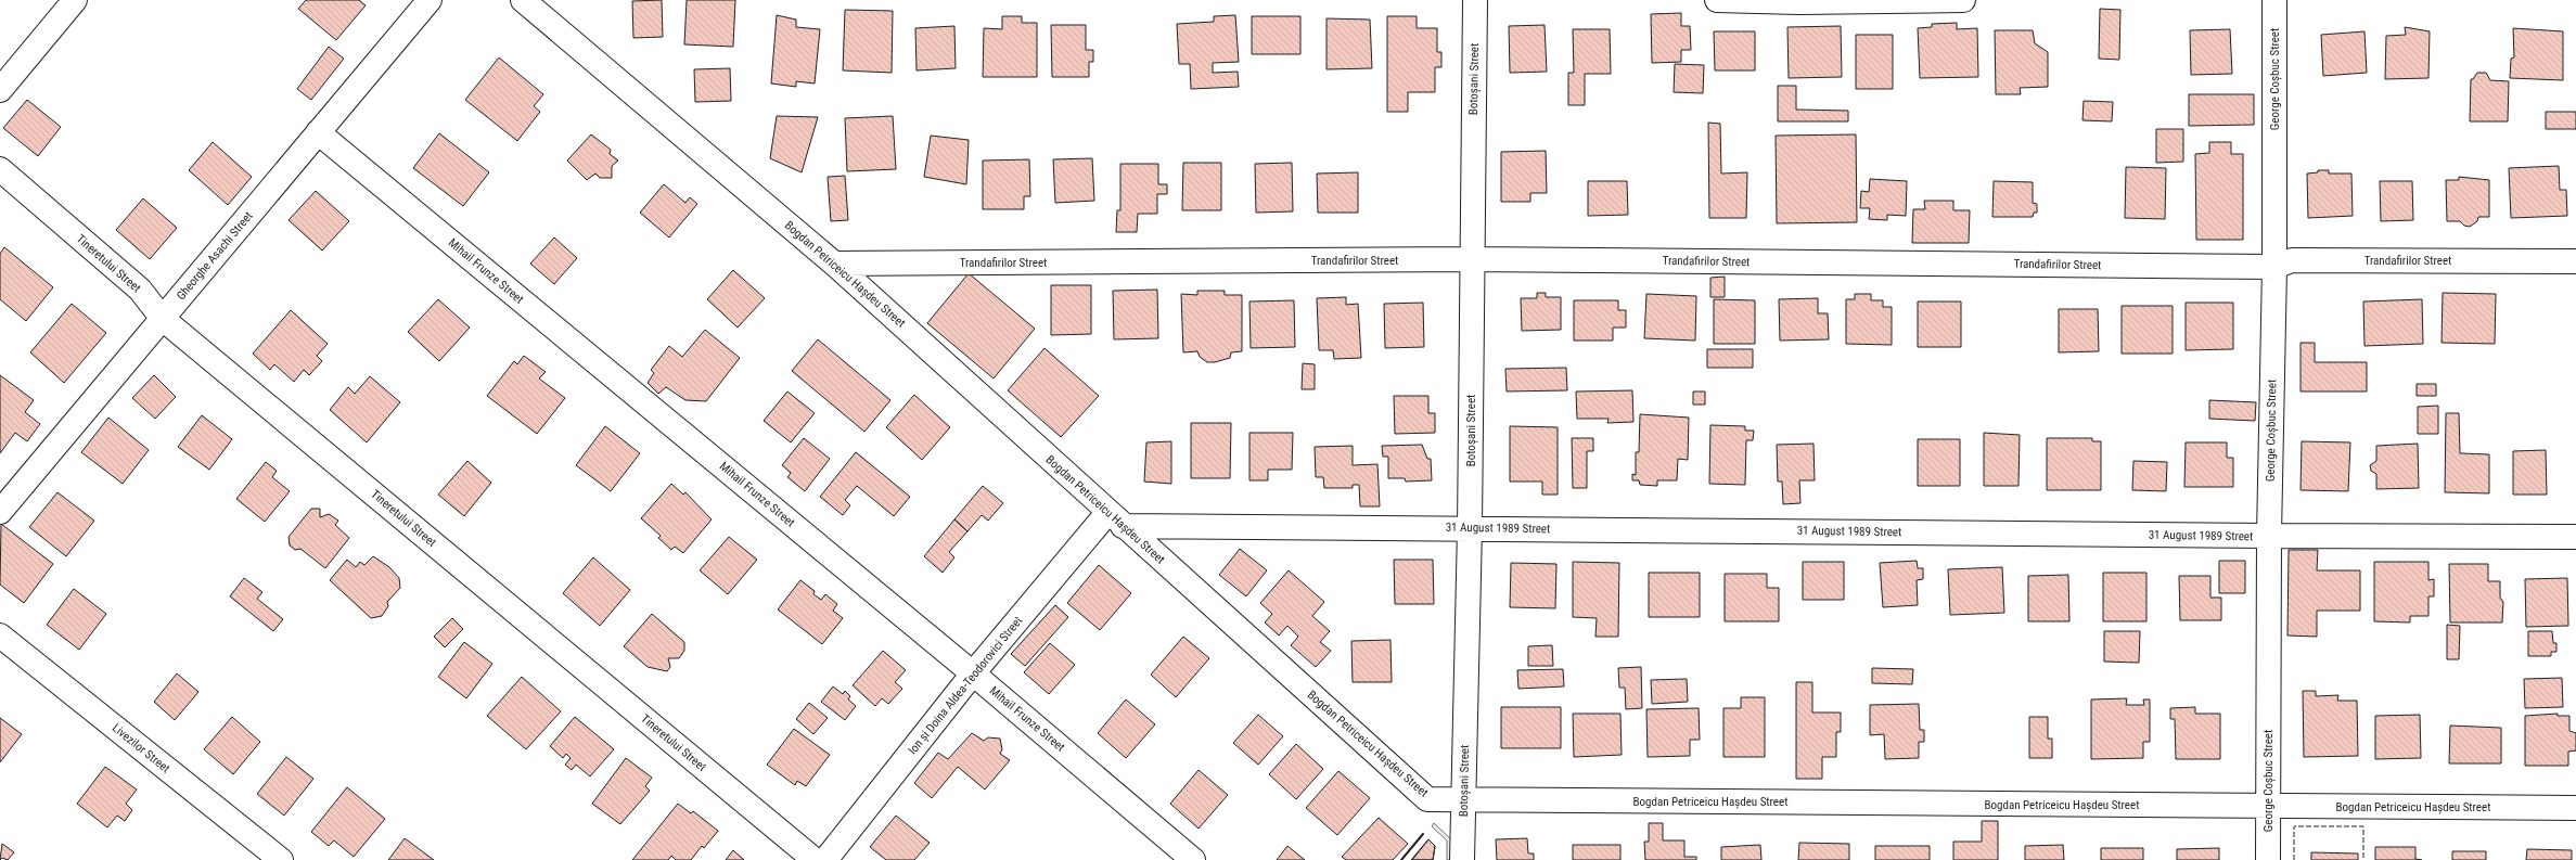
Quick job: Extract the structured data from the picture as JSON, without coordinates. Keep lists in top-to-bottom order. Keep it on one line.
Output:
{"streets":{"street":["Botoșani Street","George Coșbuc Street","Gheorghe Asachi Street","Trandafirilor Street","Tineretului Street","Mihail Frunze Street","Bogdan Petriceicu Hașdeu Street","31 August 1989 Street","Ion și Doina Aldea-Teodorovici Street","Livezilor Street"]},"crossings":[["Botoșani Street","Trandafirilor Street"],["Botoșani Street","Bogdan Petriceicu Hașdeu Street"],["Botoșani Street","31 August 1989 Street"],["George Coșbuc Street","Trandafirilor Street"],["George Coșbuc Street","Bogdan Petriceicu Hașdeu Street"],["George Coșbuc Street","31 August 1989 Street"],["Gheorghe Asachi Street","Tineretului Street"],["Gheorghe Asachi Street","Mihail Frunze Street"],["Trandafirilor Street","Bogdan Petriceicu Hașdeu Street"],["Mihail Frunze Street","Ion și Doina Aldea-Teodorovici Street"],["Bogdan Petriceicu Hașdeu Street","31 August 1989 Street"],["Bogdan Petriceicu Hașdeu Street","Ion și Doina Aldea-Teodorovici Street"],["31 August 1989 Street","Ion și Doina Aldea-Teodorovici Street"]]}
